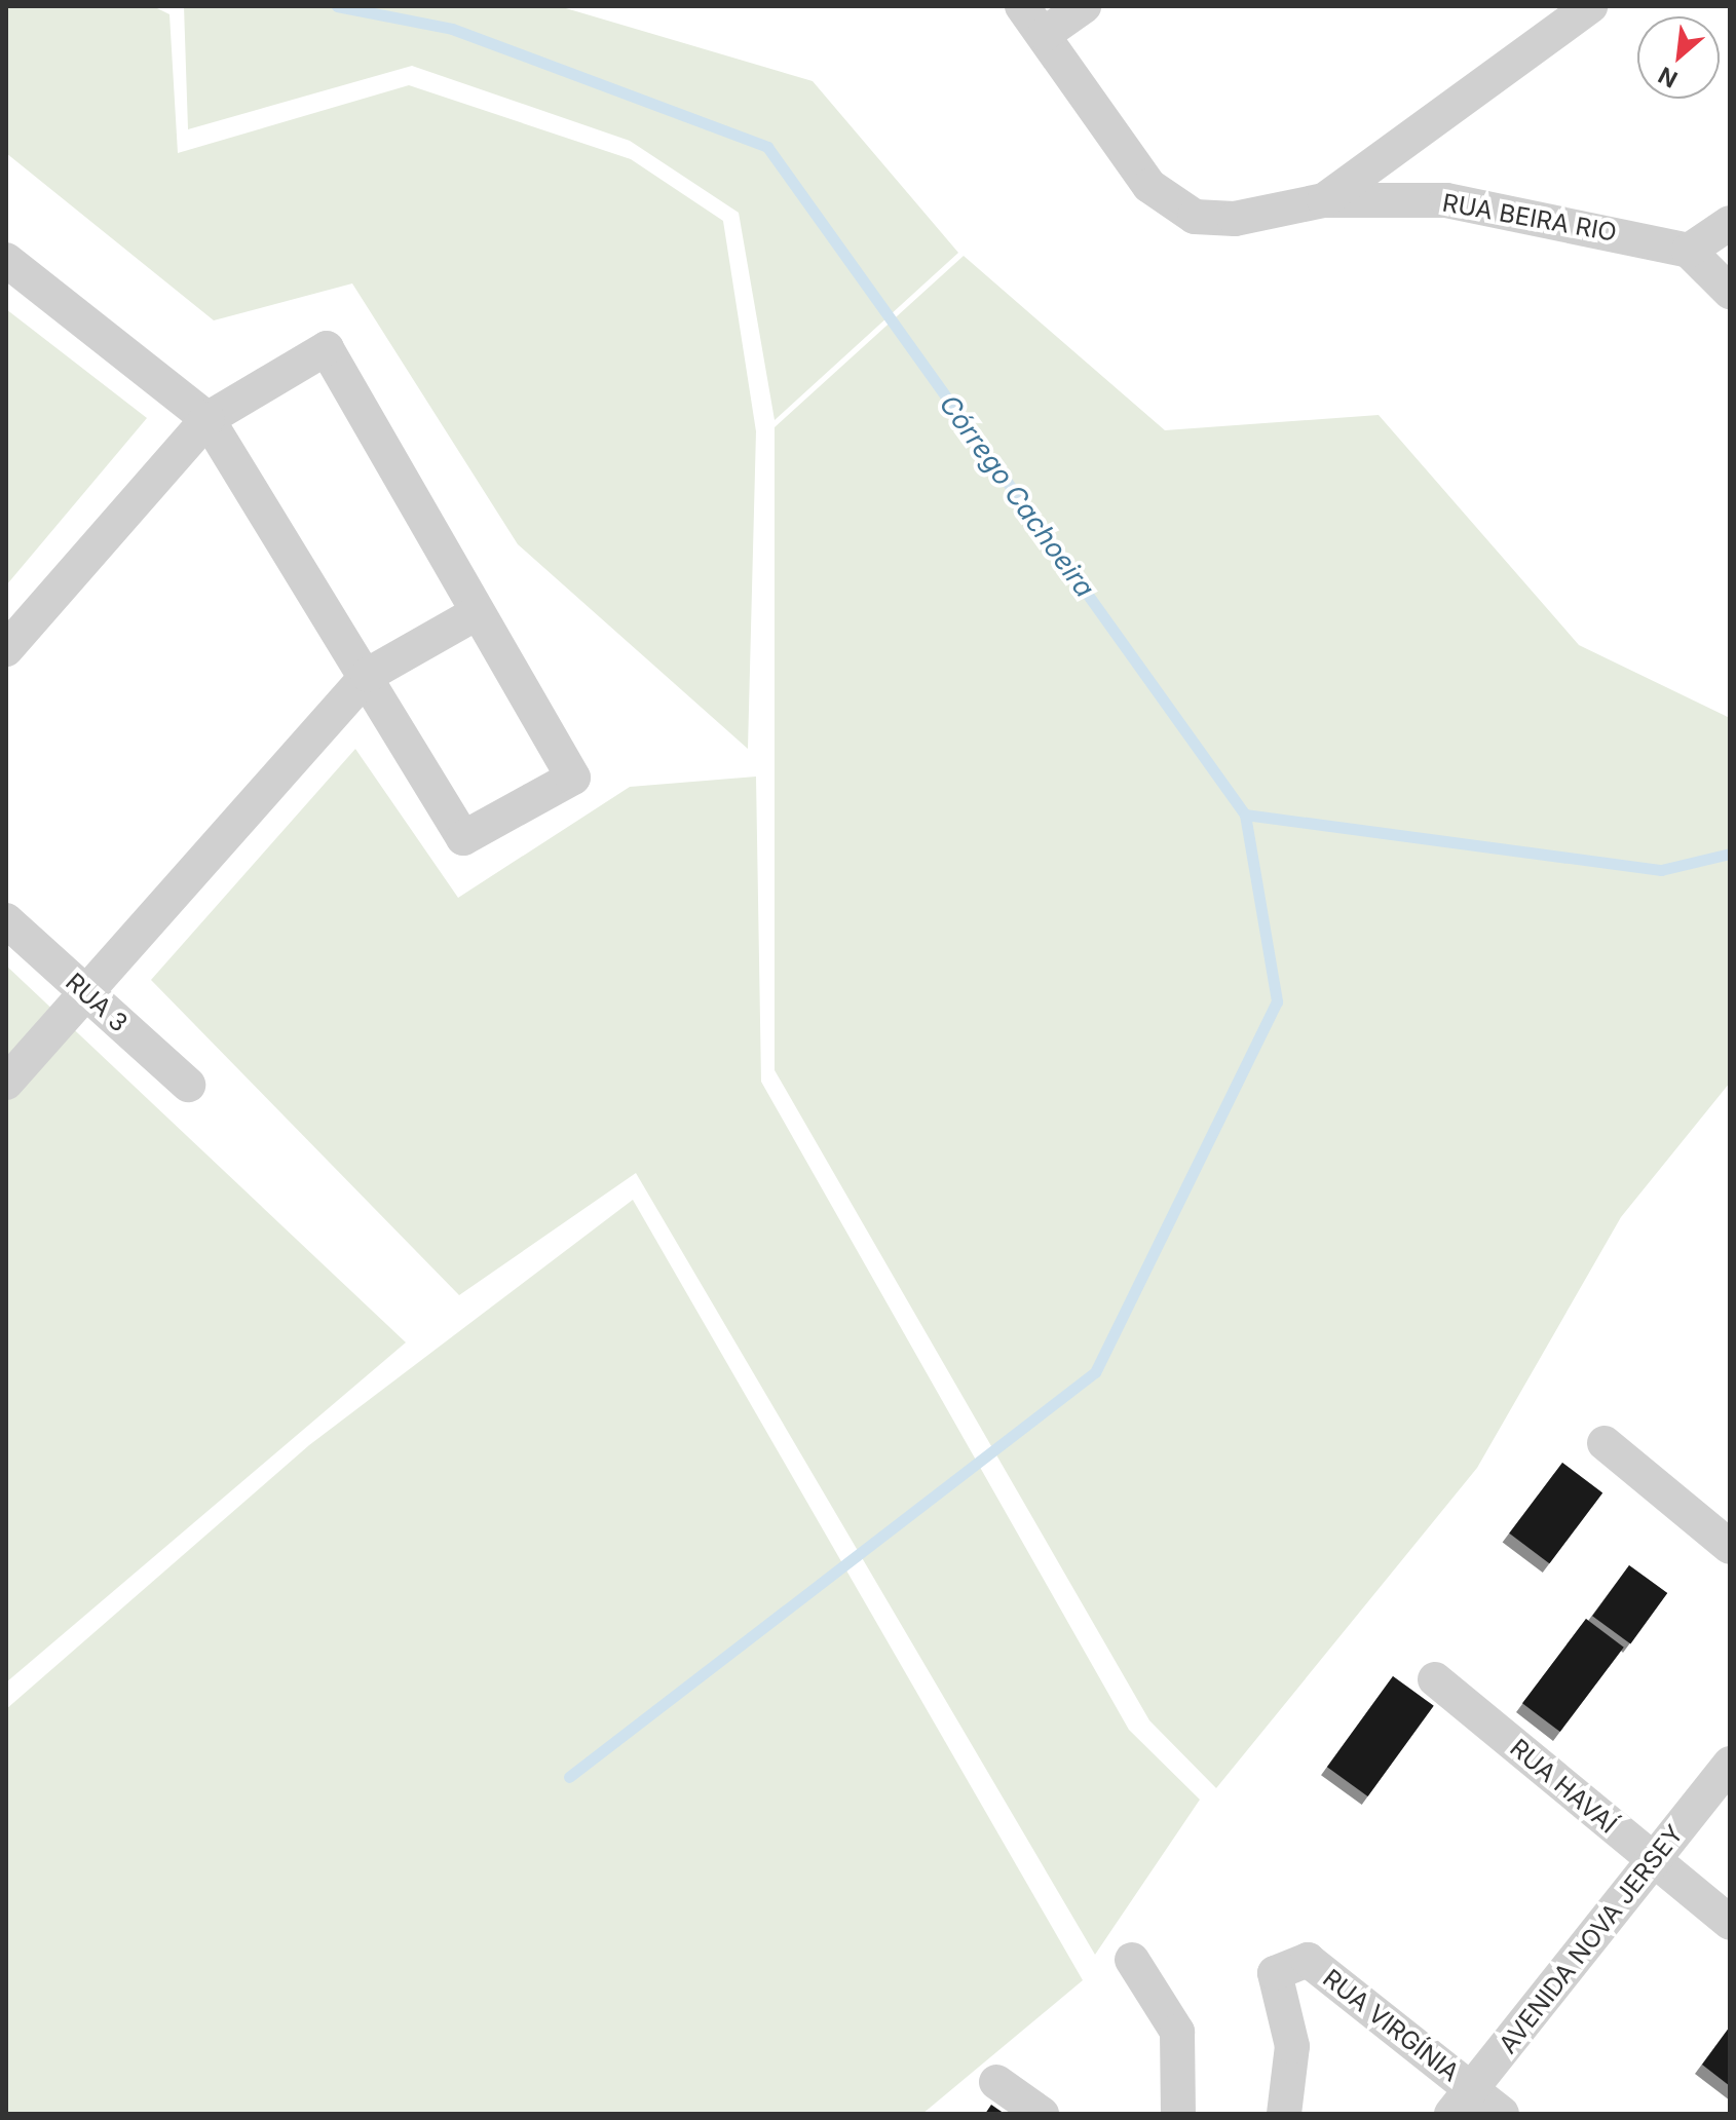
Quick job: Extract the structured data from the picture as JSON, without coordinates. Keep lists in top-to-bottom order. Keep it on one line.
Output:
{"streets":{"street":["RUA BEIRA RIO","RUA 3","RUA HAVAÍ","AVENIDA NOVA JERSEY","RUA VIRGÍNIA"]},"crossings":[["RUA HAVAÍ","AVENIDA NOVA JERSEY"],["AVENIDA NOVA JERSEY","RUA VIRGÍNIA"]],"water":["Córrego Cachoeira"],"north":"bottom left"}
